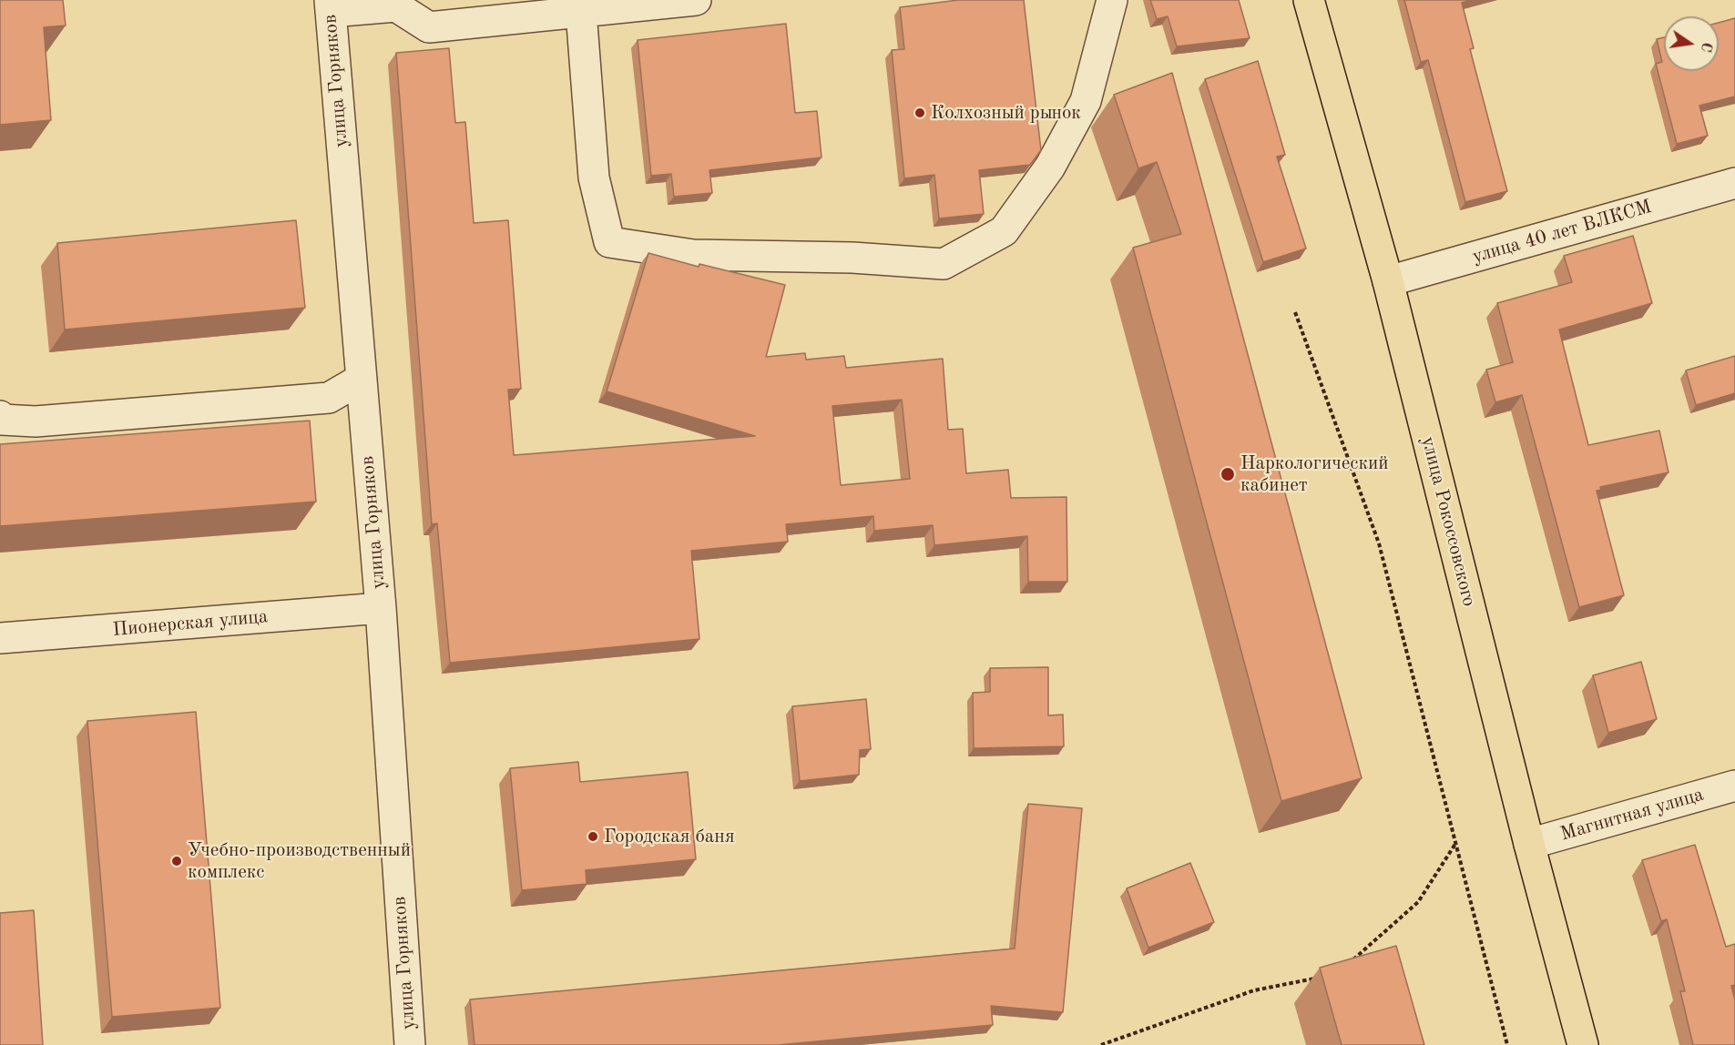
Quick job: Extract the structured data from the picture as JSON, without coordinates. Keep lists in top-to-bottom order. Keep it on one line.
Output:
{"streets":{"main road":["улица Рокоссовского"],"street":["улица Горняков","улица 40 лет ВЛКСМ","Пионерская улица","Магнитная улица"]},"crossings":[["улица Горняков","Пионерская улица"],["улица 40 лет ВЛКСМ","улица Рокоссовского"],["улица Рокоссовского","Магнитная улица"]],"places":["Колхозный рынок","Наркологический кабинет","Городская баня","Учебно-производственный комплекс"],"north":"right"}
